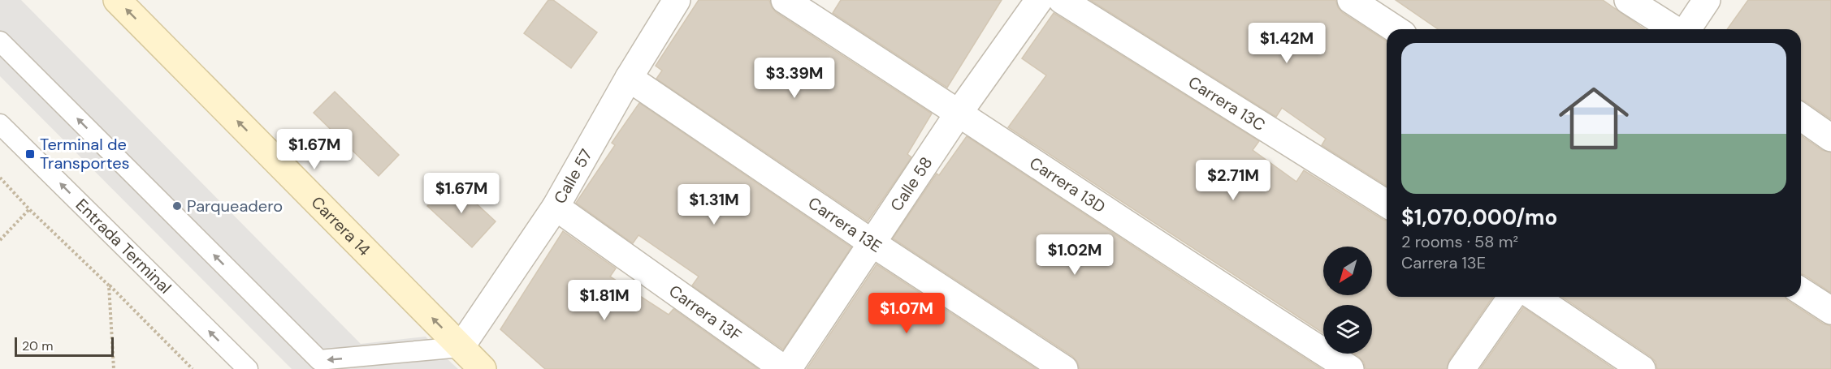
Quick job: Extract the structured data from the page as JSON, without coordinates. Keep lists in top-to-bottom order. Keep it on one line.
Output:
{"streets":{"main road":["Carrera 14"],"street":["Carrera 13C","Calle 57","Calle 58","Carrera 13D","Carrera 13E","Carrera 13F"],"lane":["Entrada Terminal"]},"crossings":[["Calle 57","Carrera 13E"],["Calle 57","Carrera 14"],["Calle 57","Carrera 13F"],["Calle 58","Carrera 13D"],["Calle 58","Carrera 13E"]],"one_way":["Carrera 14"],"places":{"transit":["Terminal de Transportes"],"other":["Parqueadero"]},"scale_bar":"20 m","north":"bottom left","page":{"price":["$1.42M","$3.39M","$1.67M","$2.71M","$1.67M","$1.31M","$1.02M","$1.81M","$1.07M"],"list":[{"name":"$1,070,000/mo","note":"2 rooms · 58 m² · Carrera 13E"}],"scale":"20 m"}}
